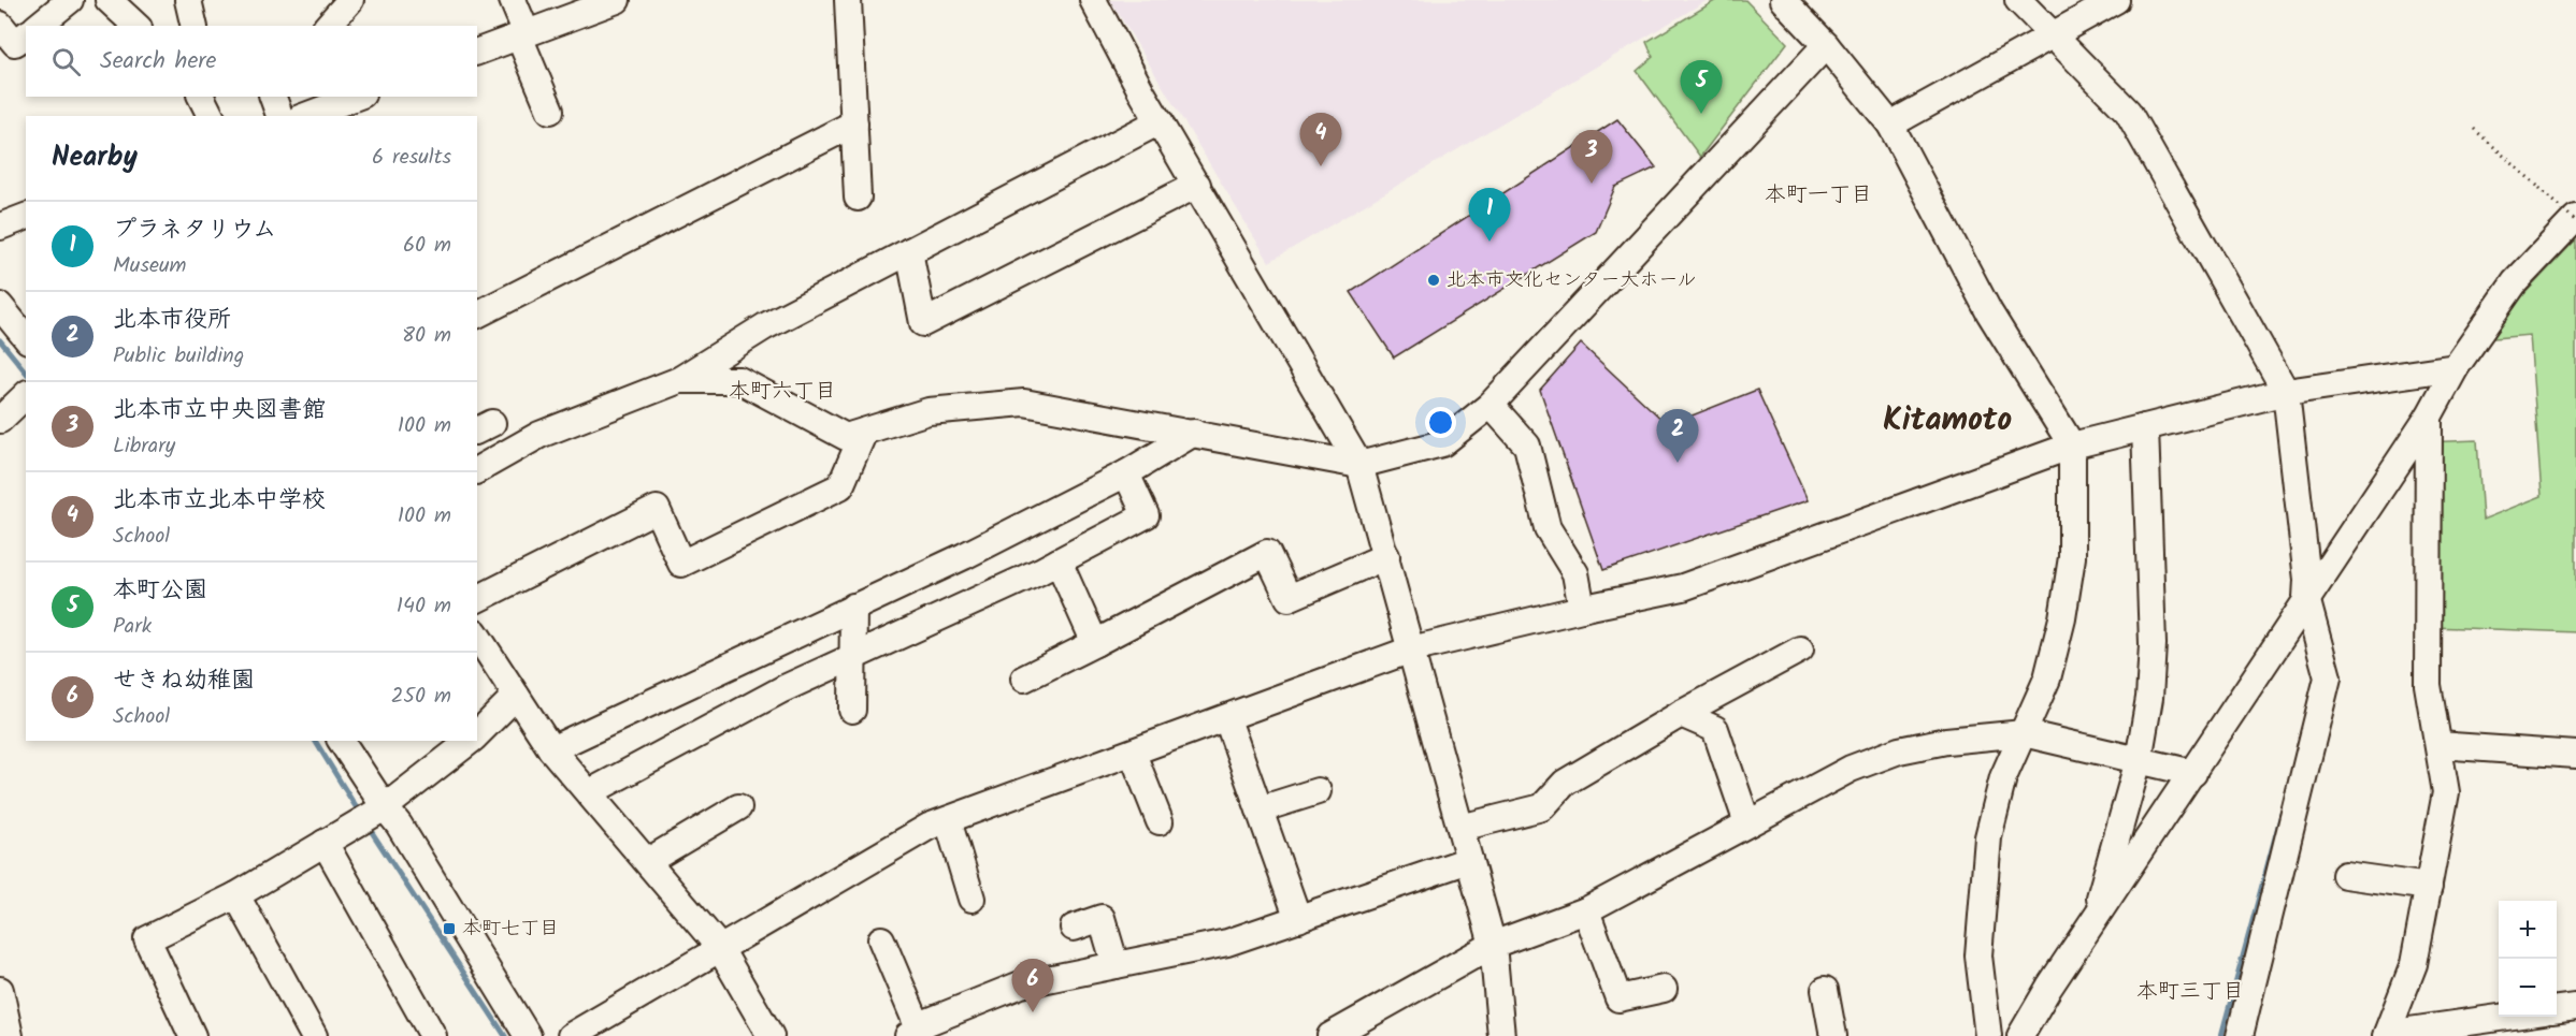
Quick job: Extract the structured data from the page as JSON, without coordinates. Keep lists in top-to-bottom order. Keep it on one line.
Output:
{"districts":["本町一丁目","本町六丁目","Kitamoto","本町三丁目"],"places":{"other":["北本市文化センター大ホール"],"transit":["本町七丁目"]},"page":{"search":"Search here","pins":["5","4","3","1","2","6"],"heading":["Nearby","6 results"],"list":[{"mark":"1","name":"プラネタリウム","note":"Museum","value":"60 m"},{"mark":"2","name":"北本市役所","note":"Public building","value":"80 m"},{"mark":"3","name":"北本市立中央図書館","note":"Library","value":"100 m"},{"mark":"4","name":"北本市立北本中学校","note":"School","value":"100 m"},{"mark":"5","name":"本町公園","note":"Park","value":"140 m"},{"mark":"6","name":"せきね幼稚園","note":"School","value":"250 m"}],"map_buttons":["+","−"]}}
